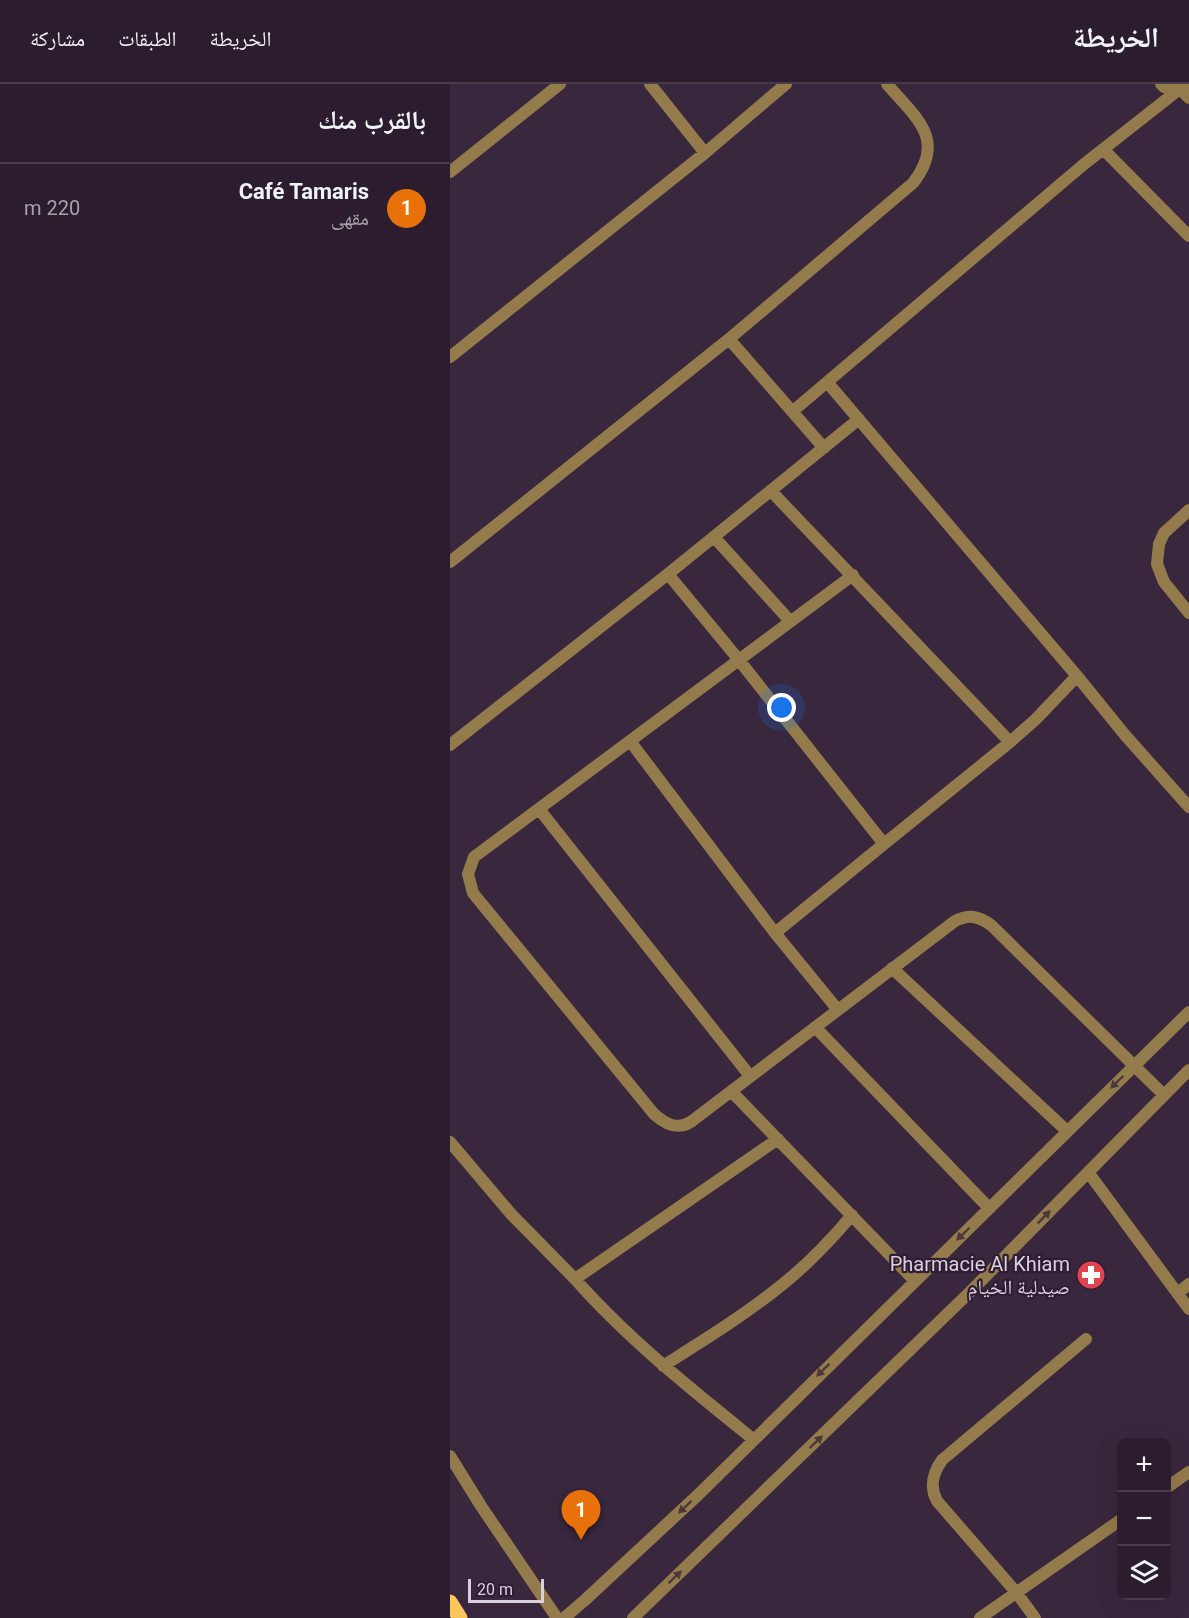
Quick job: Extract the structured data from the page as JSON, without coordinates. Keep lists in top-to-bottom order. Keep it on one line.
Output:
{"places":{"pharmacy":["Pharmacie Al Khiam صيدلية الخيام"]},"scale_bar":"20 m","page":{"header":"الخريطة","nav":["الخريطة","الطبقات","مشاركة"],"heading":"بالقرب منك","list":[{"mark":"1","name":"Café Tamaris","note":"مقهى","value":"220 m"}],"map_buttons":["+","−"],"pins":"1","scale":"20 m"}}
